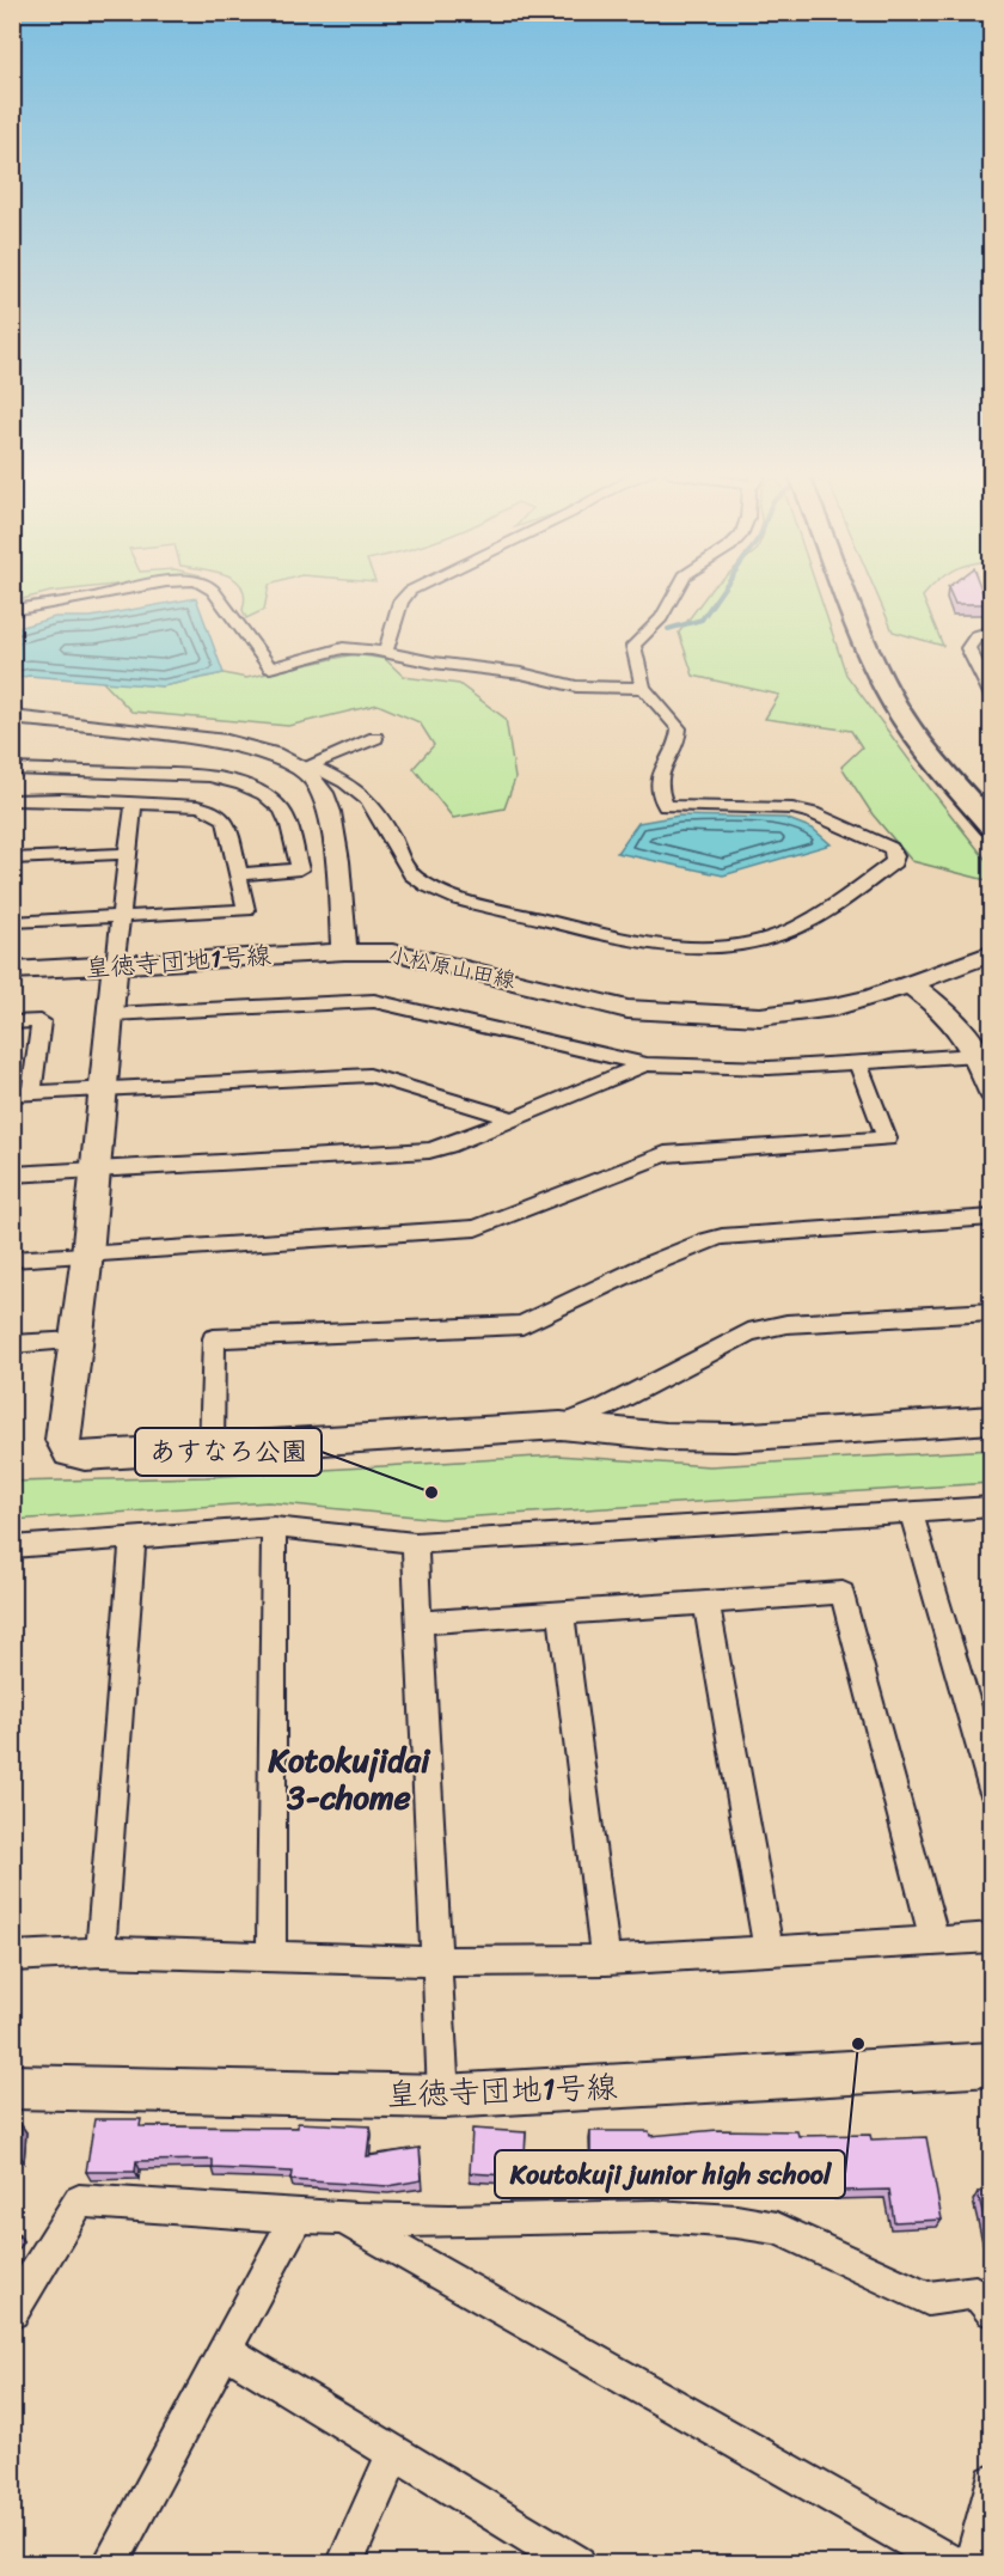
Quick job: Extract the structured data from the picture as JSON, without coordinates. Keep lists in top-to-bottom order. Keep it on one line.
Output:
{"streets":{"street":["皇徳寺団地1号線","小松原山田線"]},"crossings":[["皇徳寺団地1号線","小松原山田線"]],"districts":["Kotokujidai 3-chome"],"places":["あすなろ公園","Koutokuji junior high school"]}
